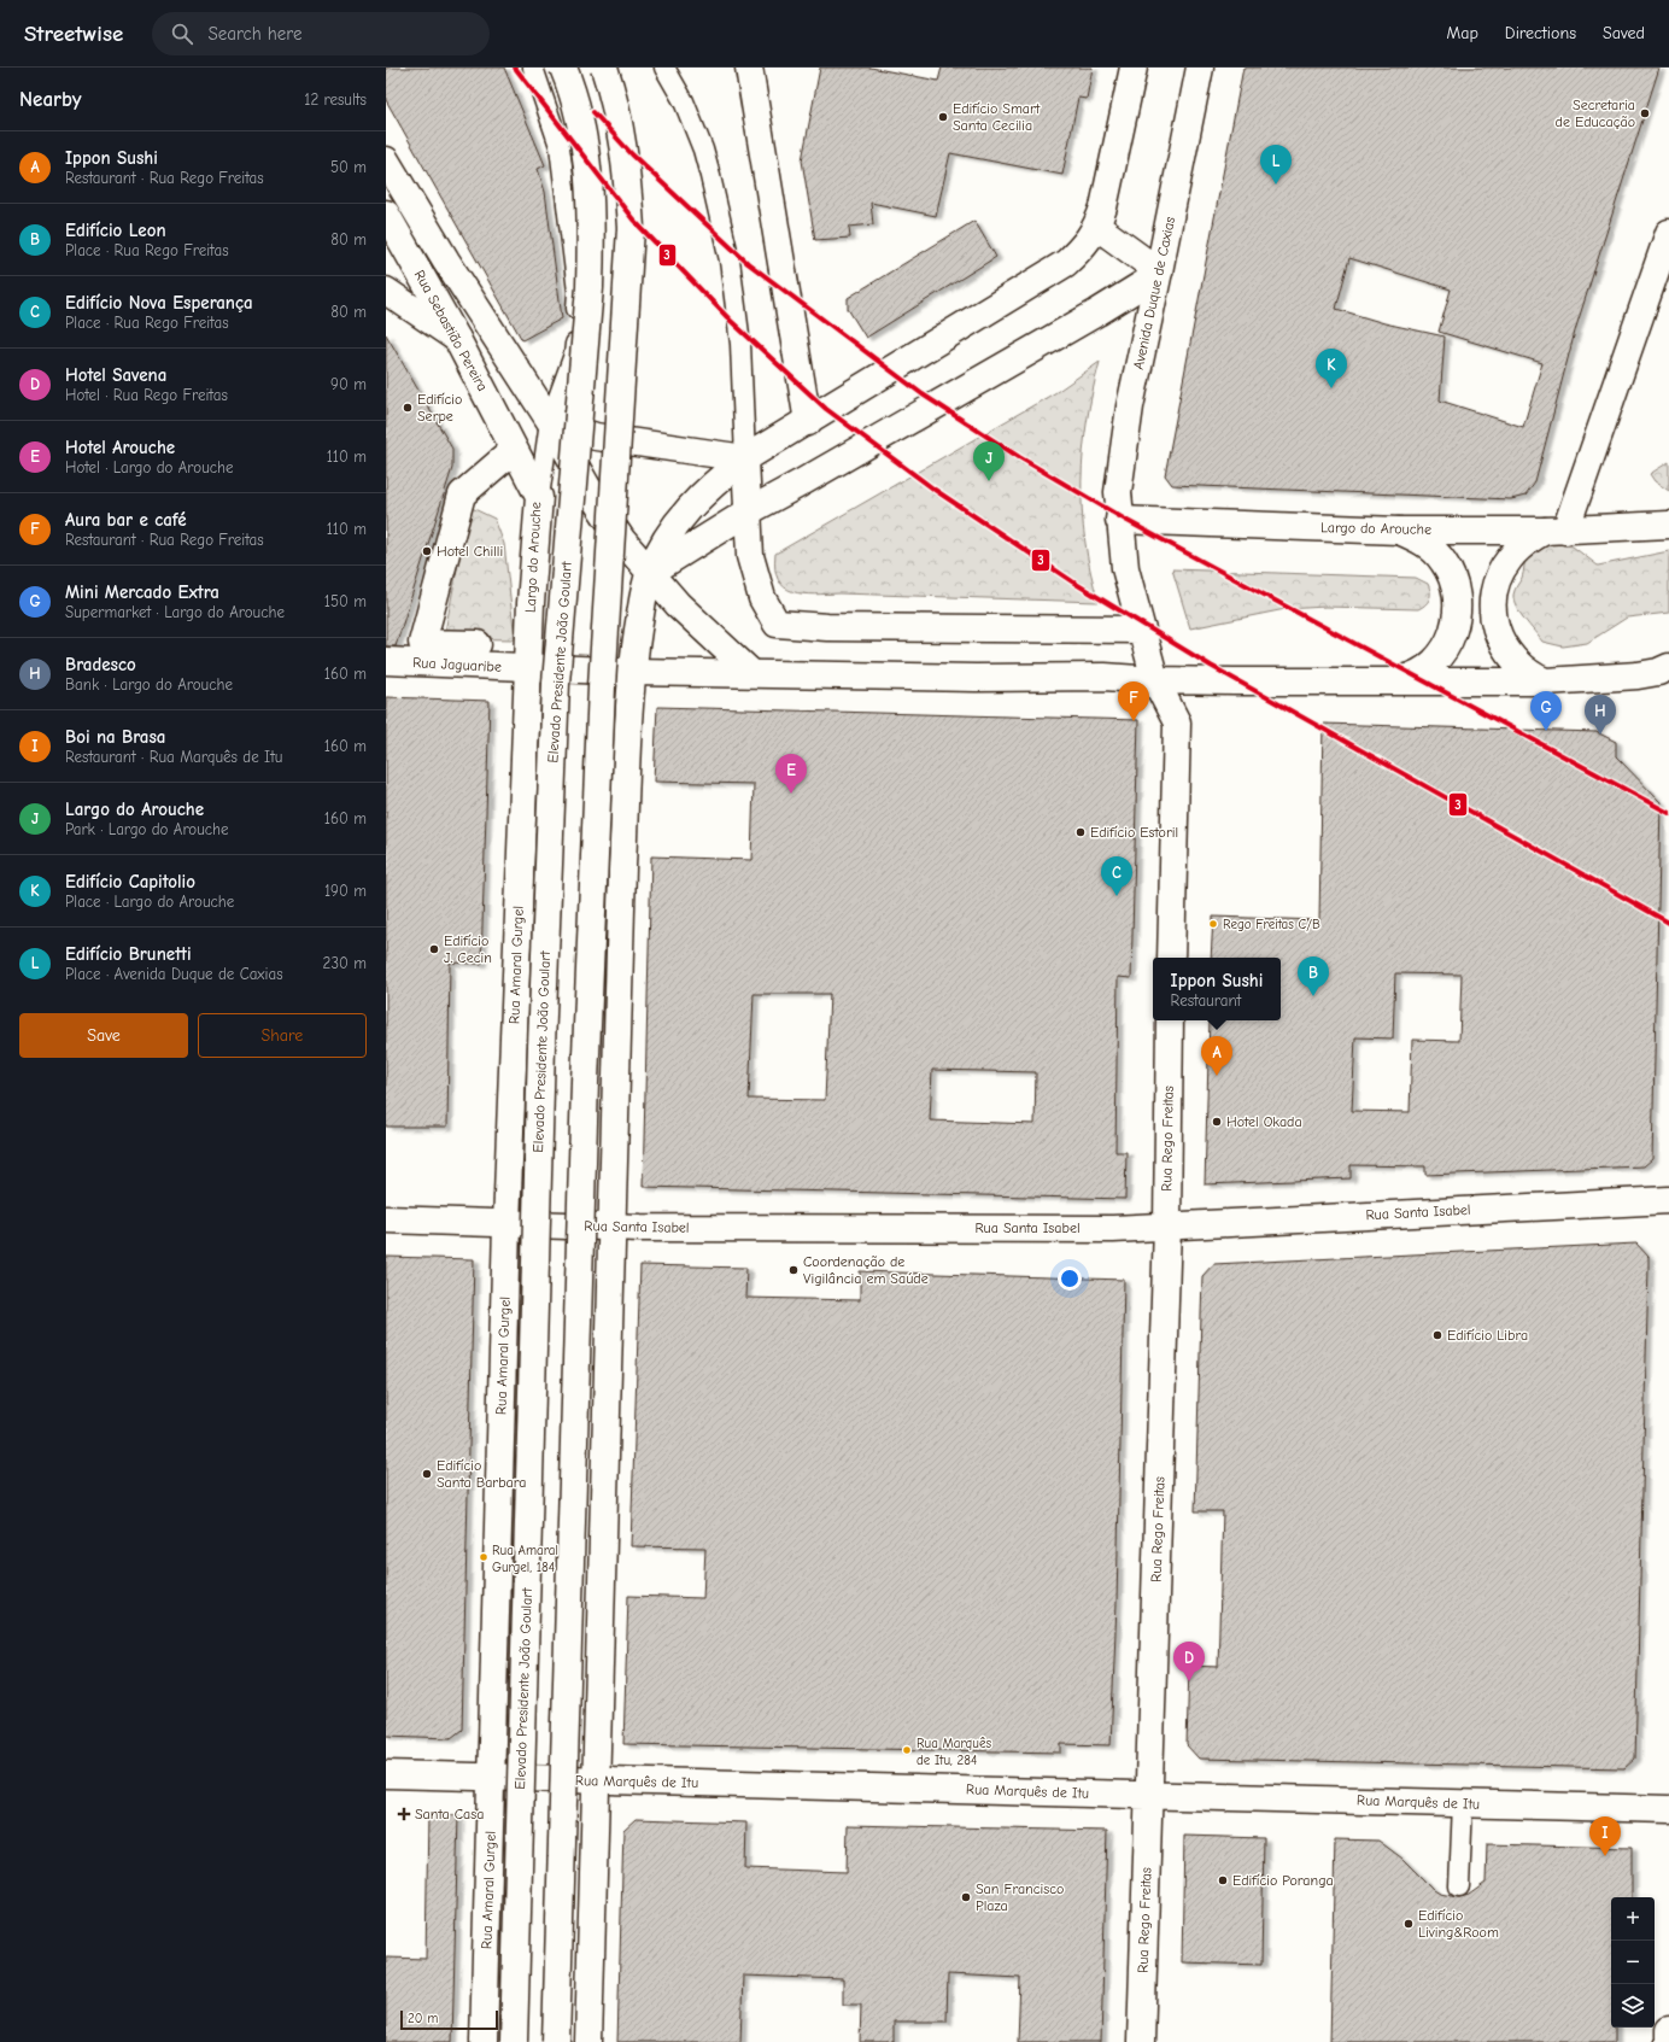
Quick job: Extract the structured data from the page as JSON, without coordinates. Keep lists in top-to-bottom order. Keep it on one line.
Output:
{"streets":{"main road":["Avenida Duque de Caxias","Rua Sebastião Pereira","Largo do Arouche","Elevado Presidente João Goulart","Rua Jaguaribe","Rua Amaral Gurgel","Rua Rego Freitas","Rua Santa Isabel","Rua Marquês de Itu"]},"crossings":[["Avenida Duque de Caxias","Largo do Arouche"],["Rua Sebastião Pereira","Largo do Arouche"],["Largo do Arouche","Rua Jaguaribe"],["Largo do Arouche","Rua Amaral Gurgel"],["Rua Jaguaribe","Rua Amaral Gurgel"],["Rua Amaral Gurgel","Rua Santa Isabel"],["Rua Amaral Gurgel","Rua Marquês de Itu"],["Rua Rego Freitas","Rua Santa Isabel"],["Rua Rego Freitas","Rua Marquês de Itu"]],"places":{"other":["Secretaria de Educação","Edifício Smart Santa Cecilia","Edifício Serpe","Hotel Chilli","Edifício Estoril","Rego Freitas C/B","Edifício J. Cecin","Hotel Okada","Coordenação de Vigilância em Saúde","Edifício Libra","Edifício Santa Barbara","Rua Amaral Gurgel, 184","Rua Marquês de Itu, 284","Edifício Poranga","San Francisco Plaza","Edifício Living&Room"],"health":["Santa Casa"]},"lines":["transit line 3"],"scale_bar":"20 m","page":{"header":"Streetwise","search":"Search here","nav":["Map","Directions","Saved"],"heading":["Nearby","12 results"],"list":[{"mark":"A","name":"Ippon Sushi","note":"Restaurant · Rua Rego Freitas","value":"50 m"},{"mark":"B","name":"Edifício Leon","note":"Place · Rua Rego Freitas","value":"80 m"},{"mark":"C","name":"Edifício Nova Esperança","note":"Place · Rua Rego Freitas","value":"80 m"},{"mark":"D","name":"Hotel Savena","note":"Hotel · Rua Rego Freitas","value":"90 m"},{"mark":"E","name":"Hotel Arouche","note":"Hotel · Largo do Arouche","value":"110 m"},{"mark":"F","name":"Aura bar e café","note":"Restaurant · Rua Rego Freitas","value":"110 m"},{"mark":"G","name":"Mini Mercado Extra","note":"Supermarket · Largo do Arouche","value":"150 m"},{"mark":"H","name":"Bradesco","note":"Bank · Largo do Arouche","value":"160 m"},{"mark":"I","name":"Boi na Brasa","note":"Restaurant · Rua Marquês de Itu","value":"160 m"},{"mark":"J","name":"Largo do Arouche","note":"Park · Largo do Arouche","value":"160 m"},{"mark":"K","name":"Edifício Capitolio","note":"Place · Largo do Arouche","value":"190 m"},{"mark":"L","name":"Edifício Brunetti","note":"Place · Avenida Duque de Caxias","value":"230 m"}],"pins":["L","K","J","F","G","H","E","C","B","A","D","I"],"popup":["Ippon Sushi","Restaurant"],"buttons":["Save","Share"],"map_buttons":["+","−"],"scale":"20 m"}}
